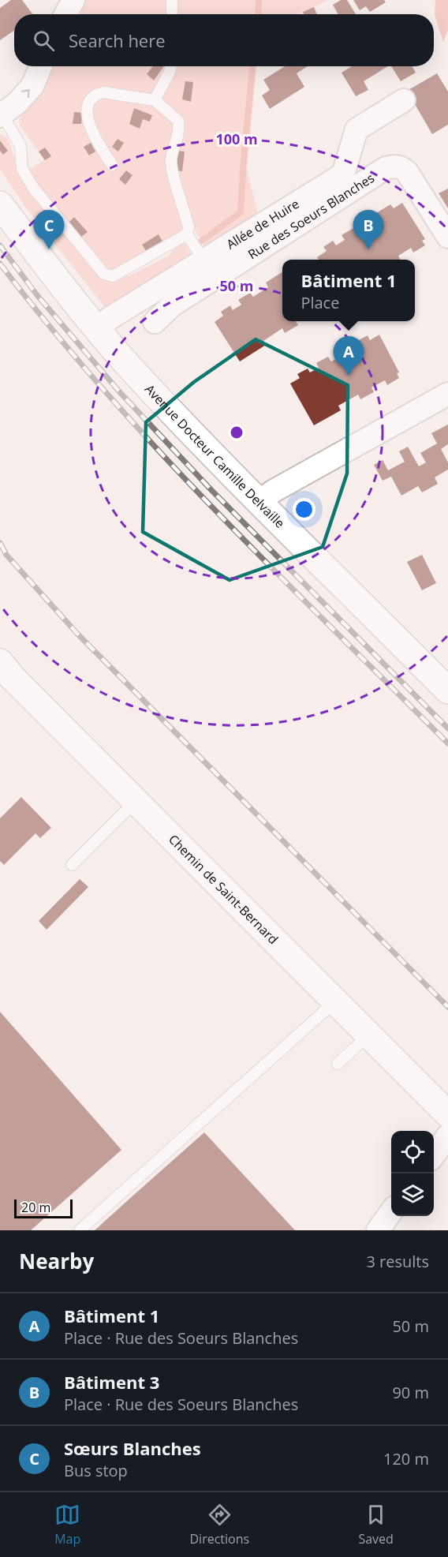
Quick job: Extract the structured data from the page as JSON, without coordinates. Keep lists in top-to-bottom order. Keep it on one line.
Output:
{"streets":{"street":["Rue des Soeurs Blanches","Allée de Huire","Avenue Docteur Camille Delvaille","Chemin de Saint-Bernard"]},"crossings":[["Allée de Huire","Avenue Docteur Camille Delvaille"]],"scale_bar":"20 m","page":{"search":"Search here","pins":["B","C","A"],"popup":["Bâtiment 1","Place"],"scale":"20 m","heading":["Nearby","3 results"],"list":[{"mark":"A","name":"Bâtiment 1","note":"Place · Rue des Soeurs Blanches","value":"50 m"},{"mark":"B","name":"Bâtiment 3","note":"Place · Rue des Soeurs Blanches","value":"90 m"},{"mark":"C","name":"Sœurs Blanches","note":"Bus stop","value":"120 m"}],"nav":["Map","Directions","Saved"]},"rings":["100 m","50 m"]}
